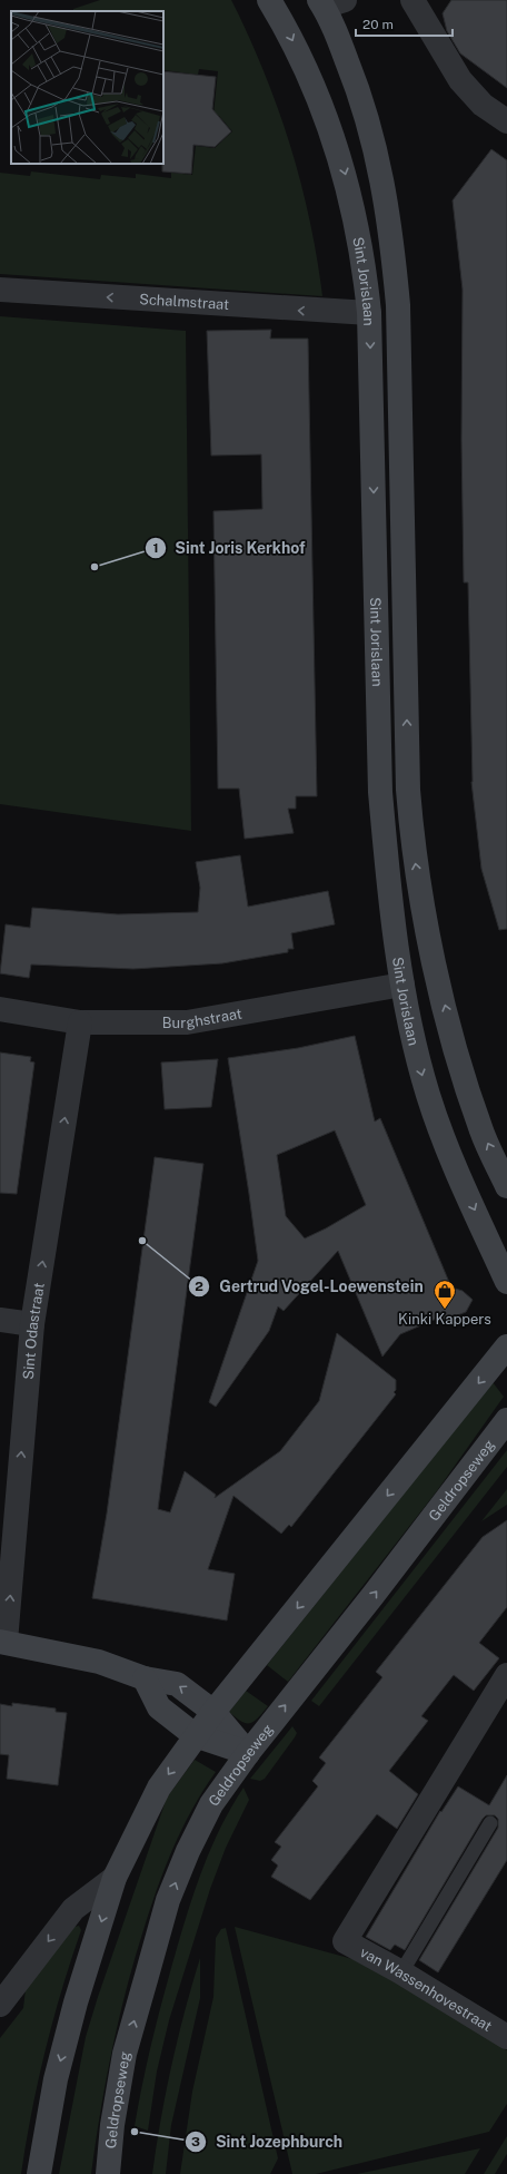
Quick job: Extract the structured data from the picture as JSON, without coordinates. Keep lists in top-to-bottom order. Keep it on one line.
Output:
{"streets":{"main road":["Sint Jorislaan","Geldropseweg"],"street":["Schalmstraat","Burghstraat","Sint Odastraat","van Wassenhovestraat"]},"crossings":[["Sint Jorislaan","Schalmstraat"],["Sint Jorislaan","Burghstraat"],["Burghstraat","Sint Odastraat"]],"one_way":["Schalmstraat","Sint Odastraat"],"places":{"other":["Sint Joris Kerkhof","Gertrud Vogel-Loewenstein","Sint Jozephburch"],"shop":["Kinki Kappers"]},"scale_bar":"20 m"}
